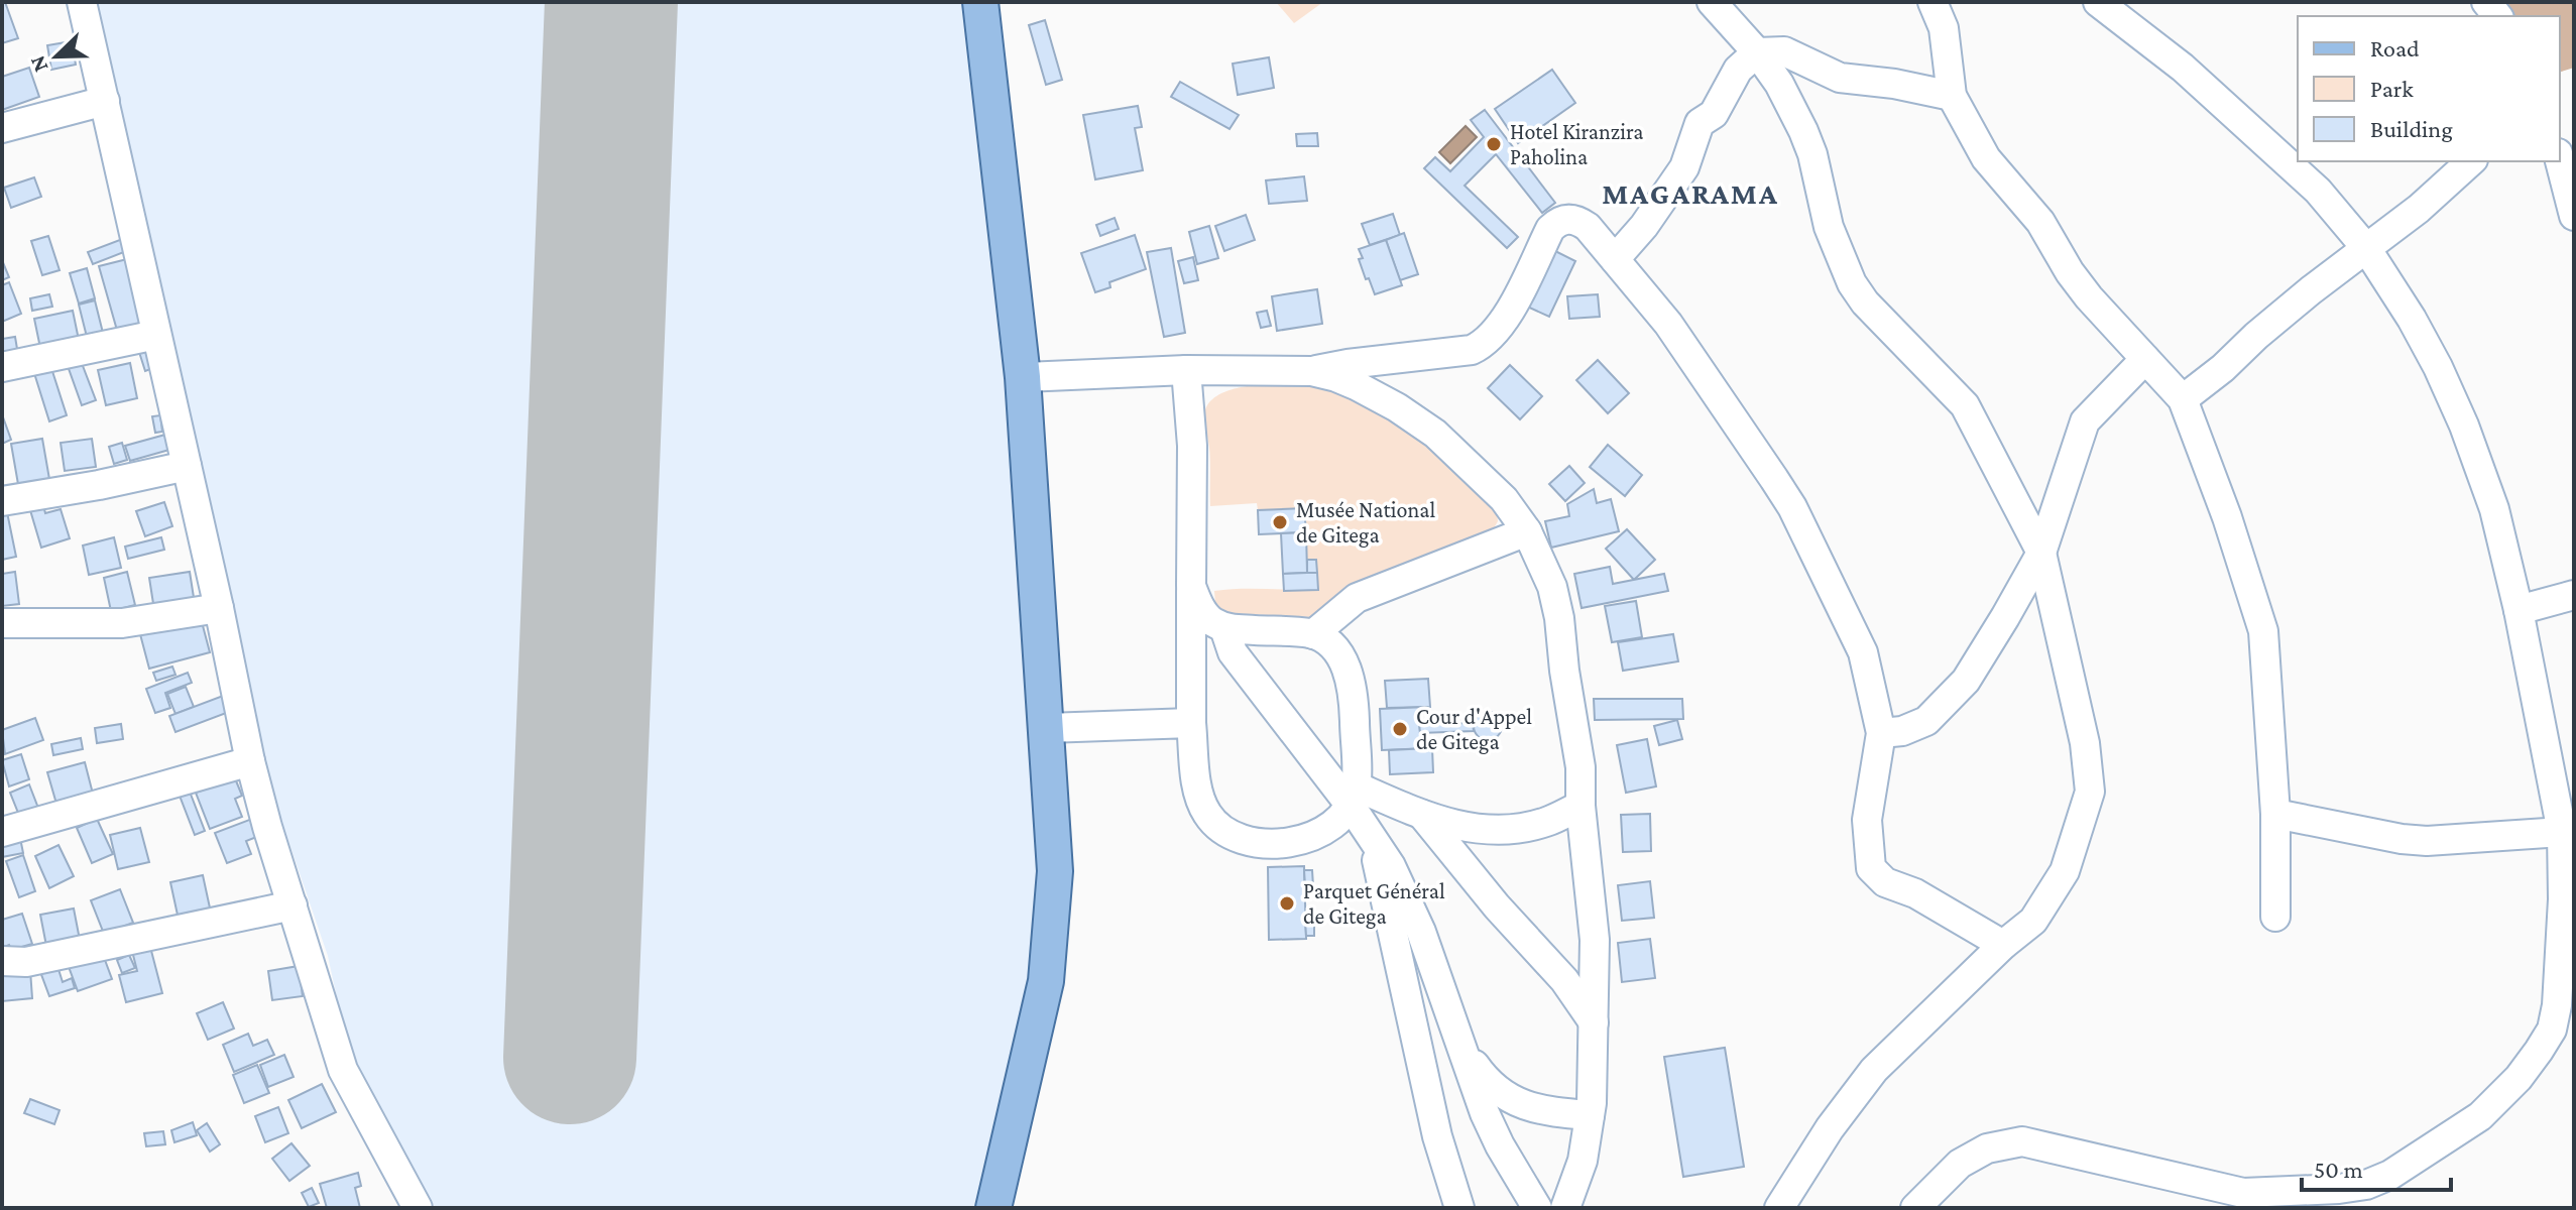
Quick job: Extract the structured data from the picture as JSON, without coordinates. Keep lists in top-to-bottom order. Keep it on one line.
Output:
{"districts":["MAGARAMA"],"places":["Hotel Kiranzira Paholina","Musée National de Gitega","Cour d'Appel de Gitega","Parquet Général de Gitega"],"legend":["Road","Park","Building"],"scale_bar":"50 m","north":"bottom left"}
